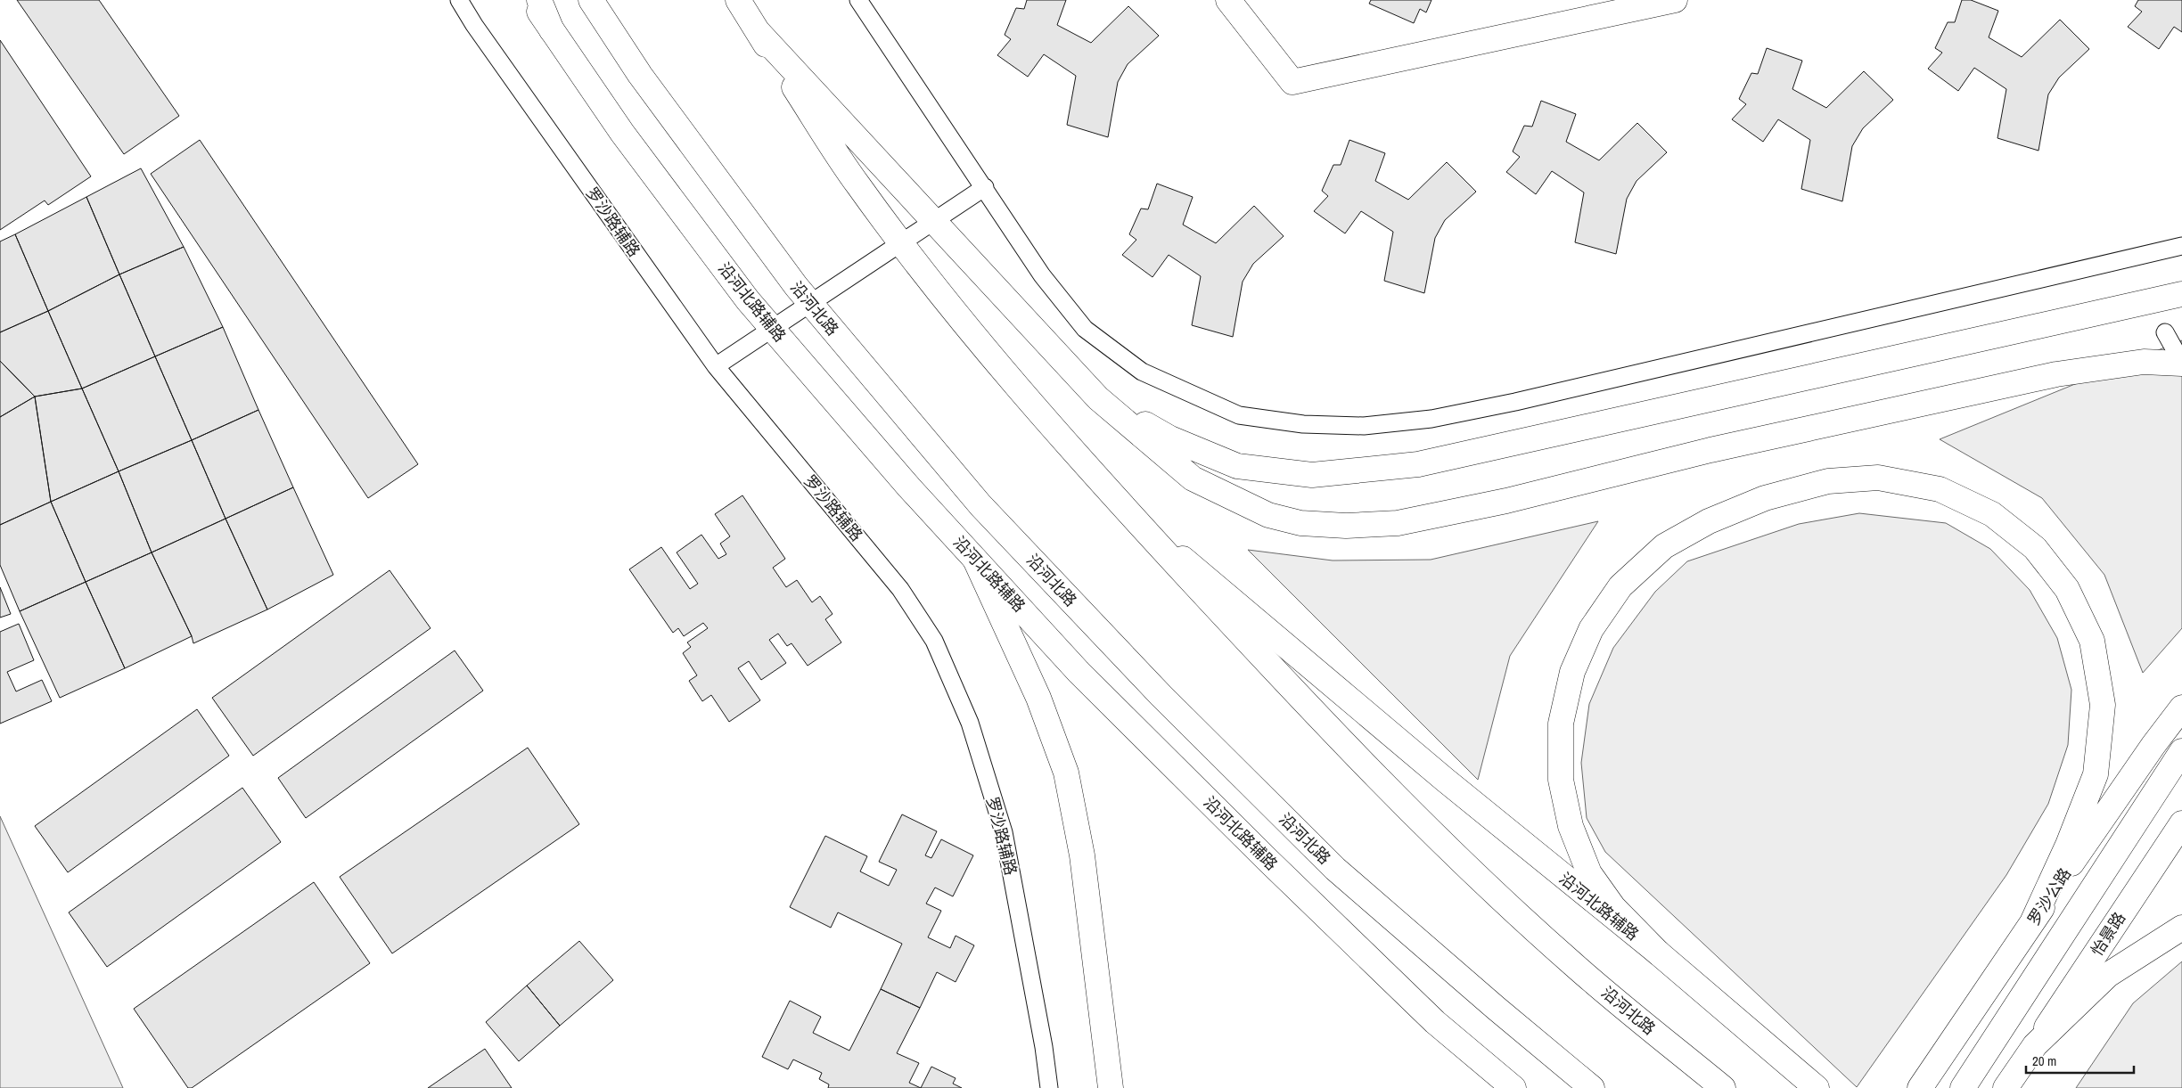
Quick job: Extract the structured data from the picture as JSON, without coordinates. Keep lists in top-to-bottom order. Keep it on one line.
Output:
{"streets":{"main road":["沿河北路辅路","沿河北路","罗沙公路","怡景路"],"lane":["罗沙路辅路"]},"crossings":[["沿河北路辅路","沿河北路"]],"scale_bar":"20 m"}
